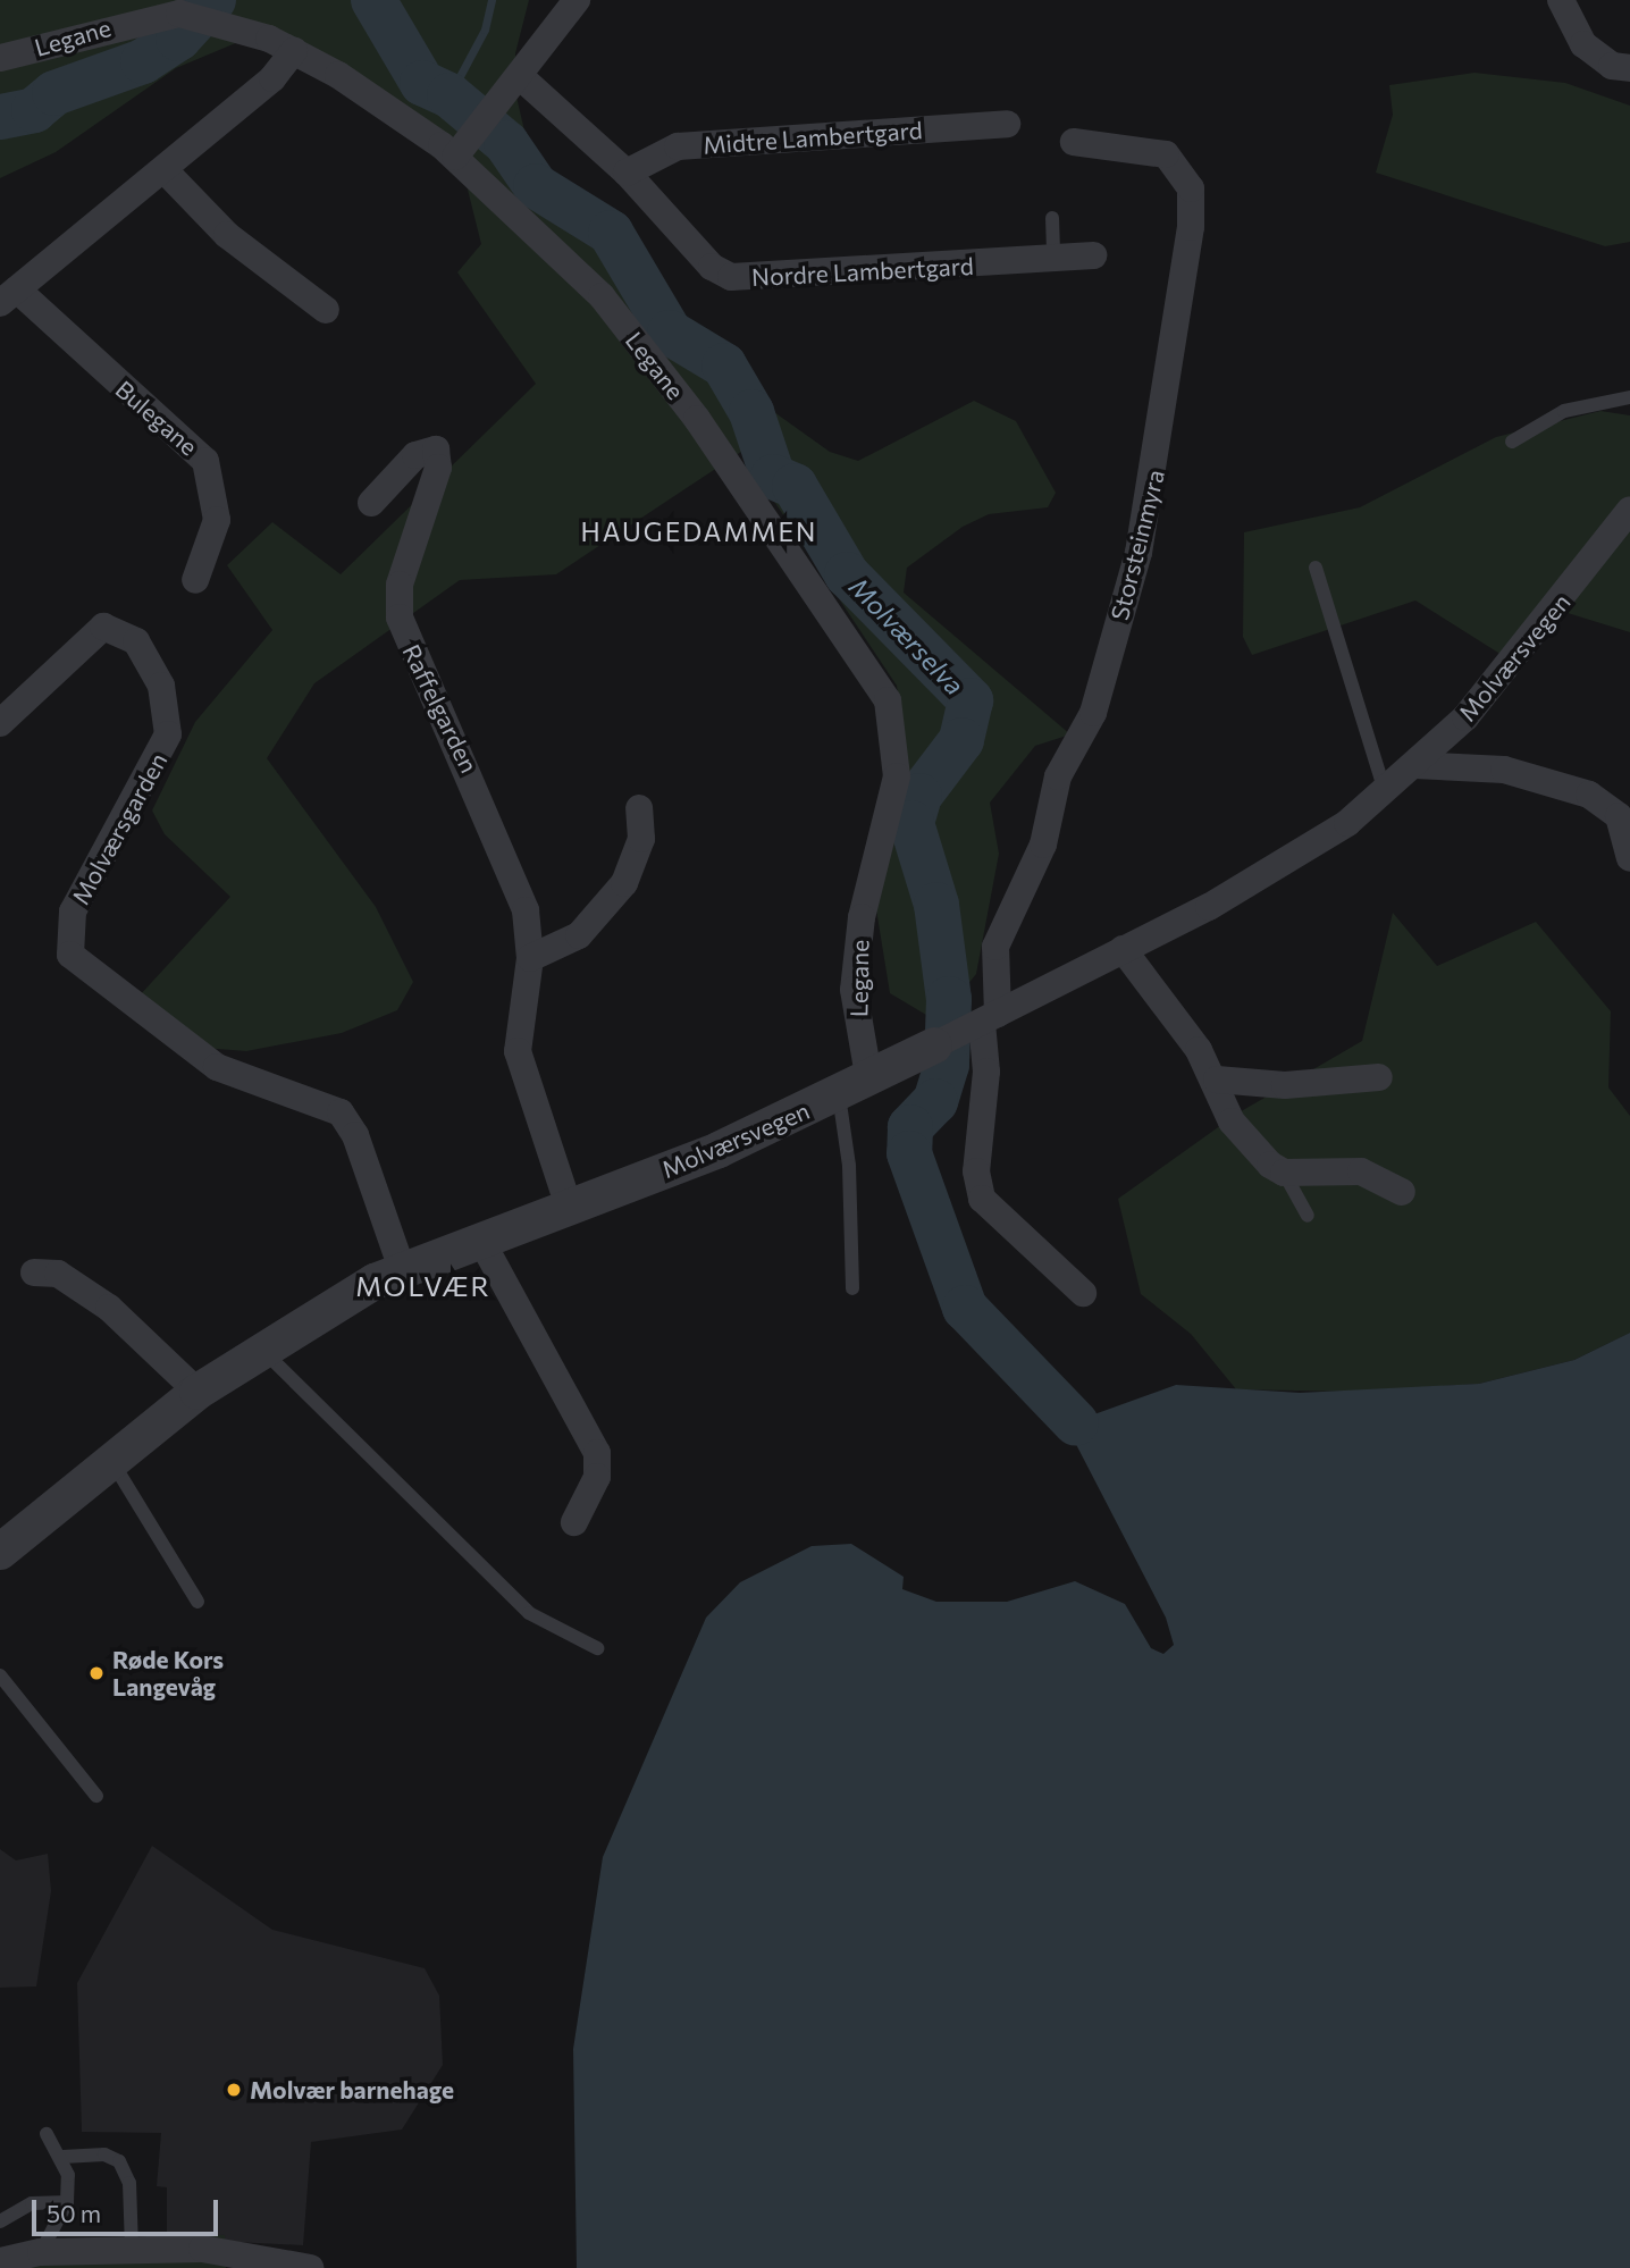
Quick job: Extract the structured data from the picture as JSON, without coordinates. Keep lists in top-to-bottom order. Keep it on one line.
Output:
{"streets":{"street":["Legane","Midtre Lambertgard","Nordre Lambertgard","Bulegane","Storsteinmyra","Molværsvegen","Raffelgarden","Molværsgarden"]},"crossings":[["Legane","Bulegane"],["Legane","Molværsvegen"],["Midtre Lambertgard","Nordre Lambertgard"],["Storsteinmyra","Molværsvegen"],["Molværsvegen","Raffelgarden"],["Molværsvegen","Molværsgarden"]],"districts":["HAUGEDAMMEN","MOLVÆR"],"water":["Molværselva"],"places":["Røde Kors Langevåg","Molvær barnehage"],"scale_bar":"50 m"}
